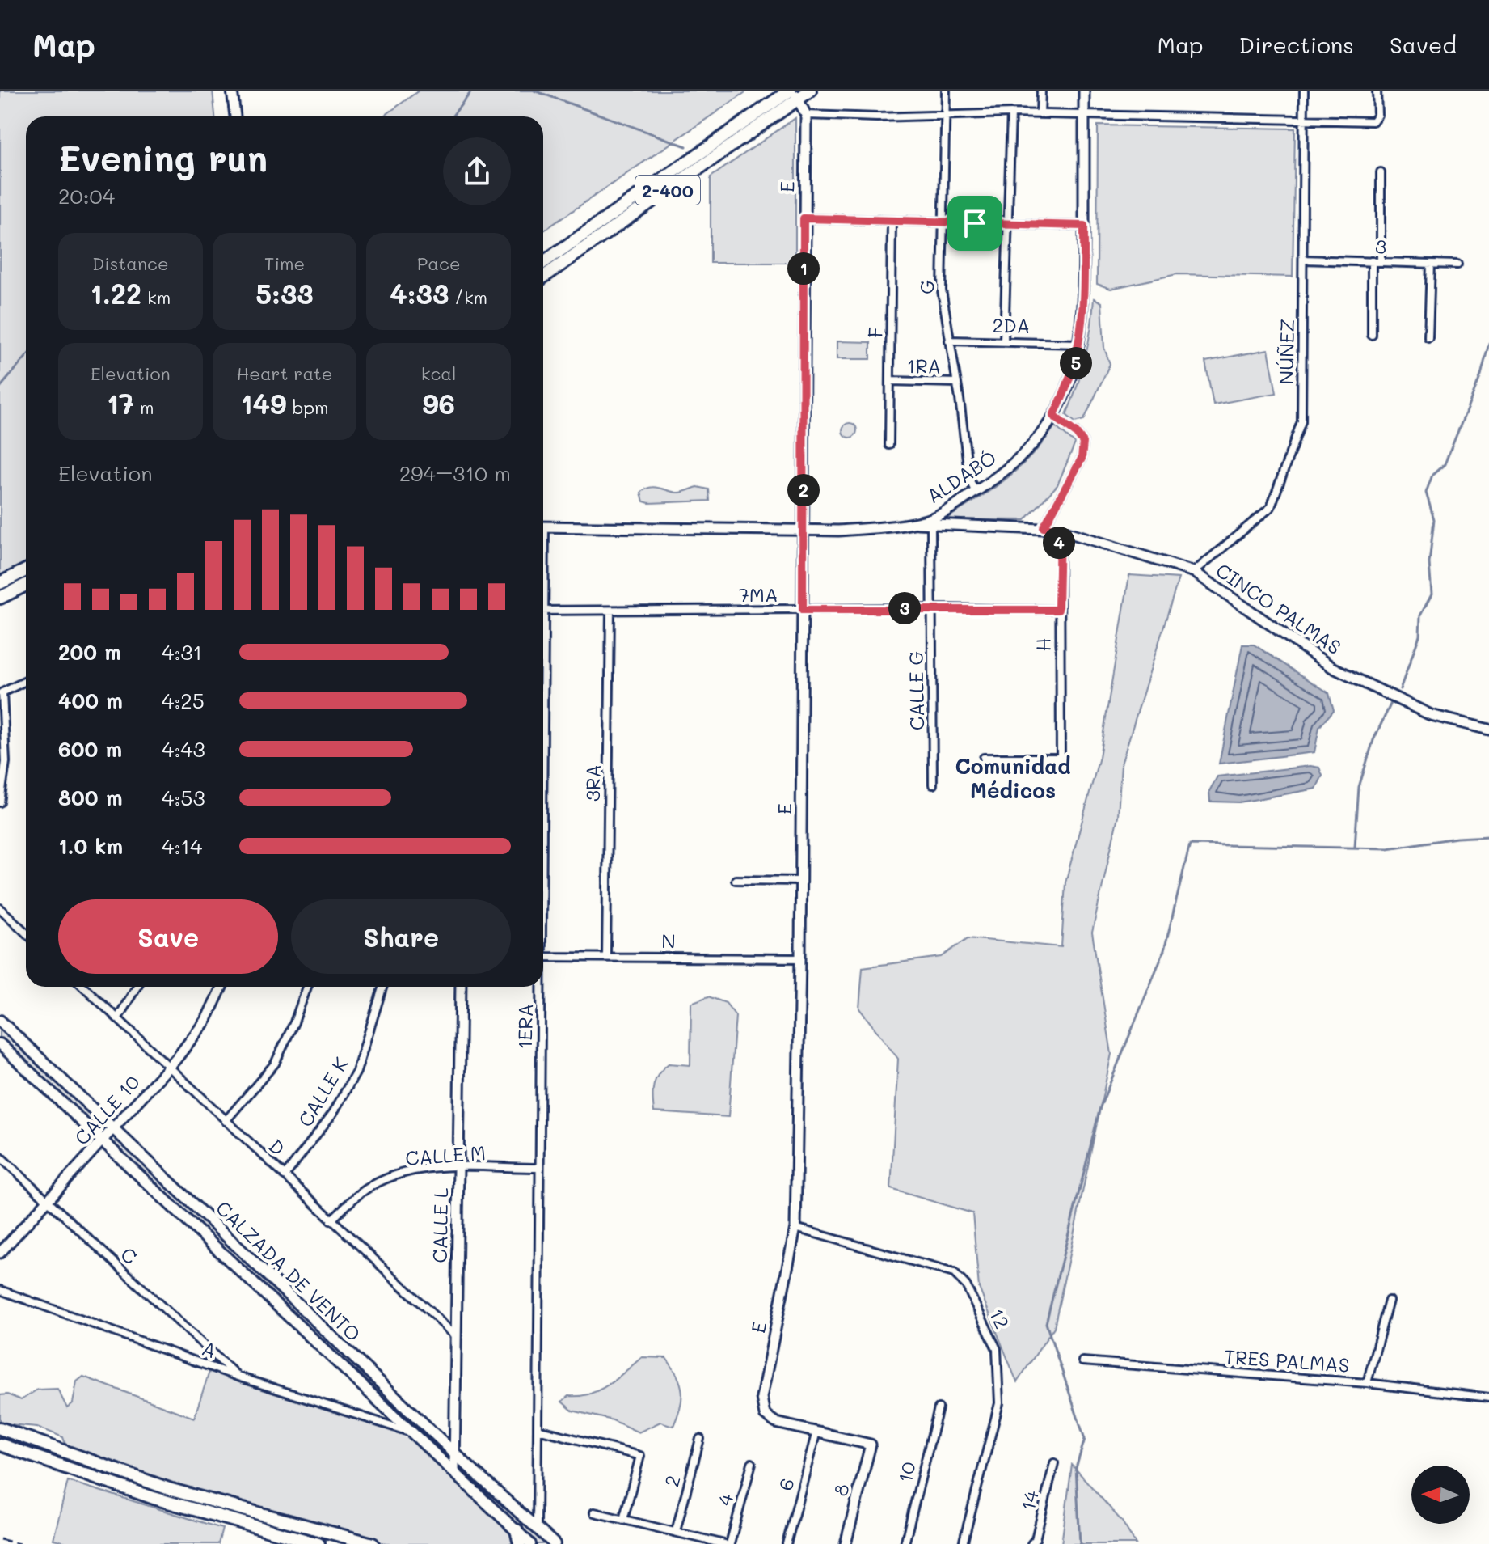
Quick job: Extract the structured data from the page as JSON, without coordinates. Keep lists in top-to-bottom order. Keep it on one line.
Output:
{"streets":{"highway":["2-400"],"main road":["CALZADA DE VENTO"],"street":["E","3","G","2DA","F","NÚÑEZ","1RA","ALDABÓ","7MA","CINCO PALMAS","H","CALLE G","3RA","N","1ERA","CALLE K","CALLE 10","D","CALLE M","CALLE L","C","12","A","TRES PALMAS","10","2","6","8","4","14"]},"crossings":[["E","2-400"],["E","ALDABÓ"],["E","7MA"],["E","N"],["E","12"],["E","6"],["E","8"],["3","NÚÑEZ"],["G","2DA"],["G","1RA"],["G","ALDABÓ"],["2DA","ALDABÓ"],["F","1RA"],["NÚÑEZ","CINCO PALMAS"],["ALDABÓ","CINCO PALMAS"],["ALDABÓ","CALLE G"],["7MA","H"],["7MA","CALLE G"],["7MA","3RA"],["CINCO PALMAS","H"],["CINCO PALMAS","CALLE G"],["3RA","N"],["1ERA","CALLE M"],["1ERA","CALZADA DE VENTO"],["CALLE K","D"],["CALLE 10","D"],["CALLE 10","C"],["CALLE 10","CALZADA DE VENTO"],["D","CALLE M"],["D","CALLE L"],["CALLE M","CALLE L"],["CALLE L","CALZADA DE VENTO"],["C","A"],["CALZADA DE VENTO","A"]],"districts":["Comunidad Médicos"],"north":"left","page":{"header":"Map","nav":["Map","Directions","Saved"],"heading":["Evening run","20:04"],"stats":[["Distance","1.22 km"],["Time","5:33"],["Pace","4:33 /km"],["Elevation","17 m"],["Heart rate","149 bpm"],["kcal","96"]],"pins":["1","5","2","4","3"],"chart":["Elevation","294–310 m"],"list":[{"name":"200 m","note":"4:31"},{"name":"400 m","note":"4:25"},{"name":"600 m","note":"4:43"},{"name":"800 m","note":"4:53"},{"name":"1.0 km","note":"4:14"}],"buttons":["Save","Share"]}}
